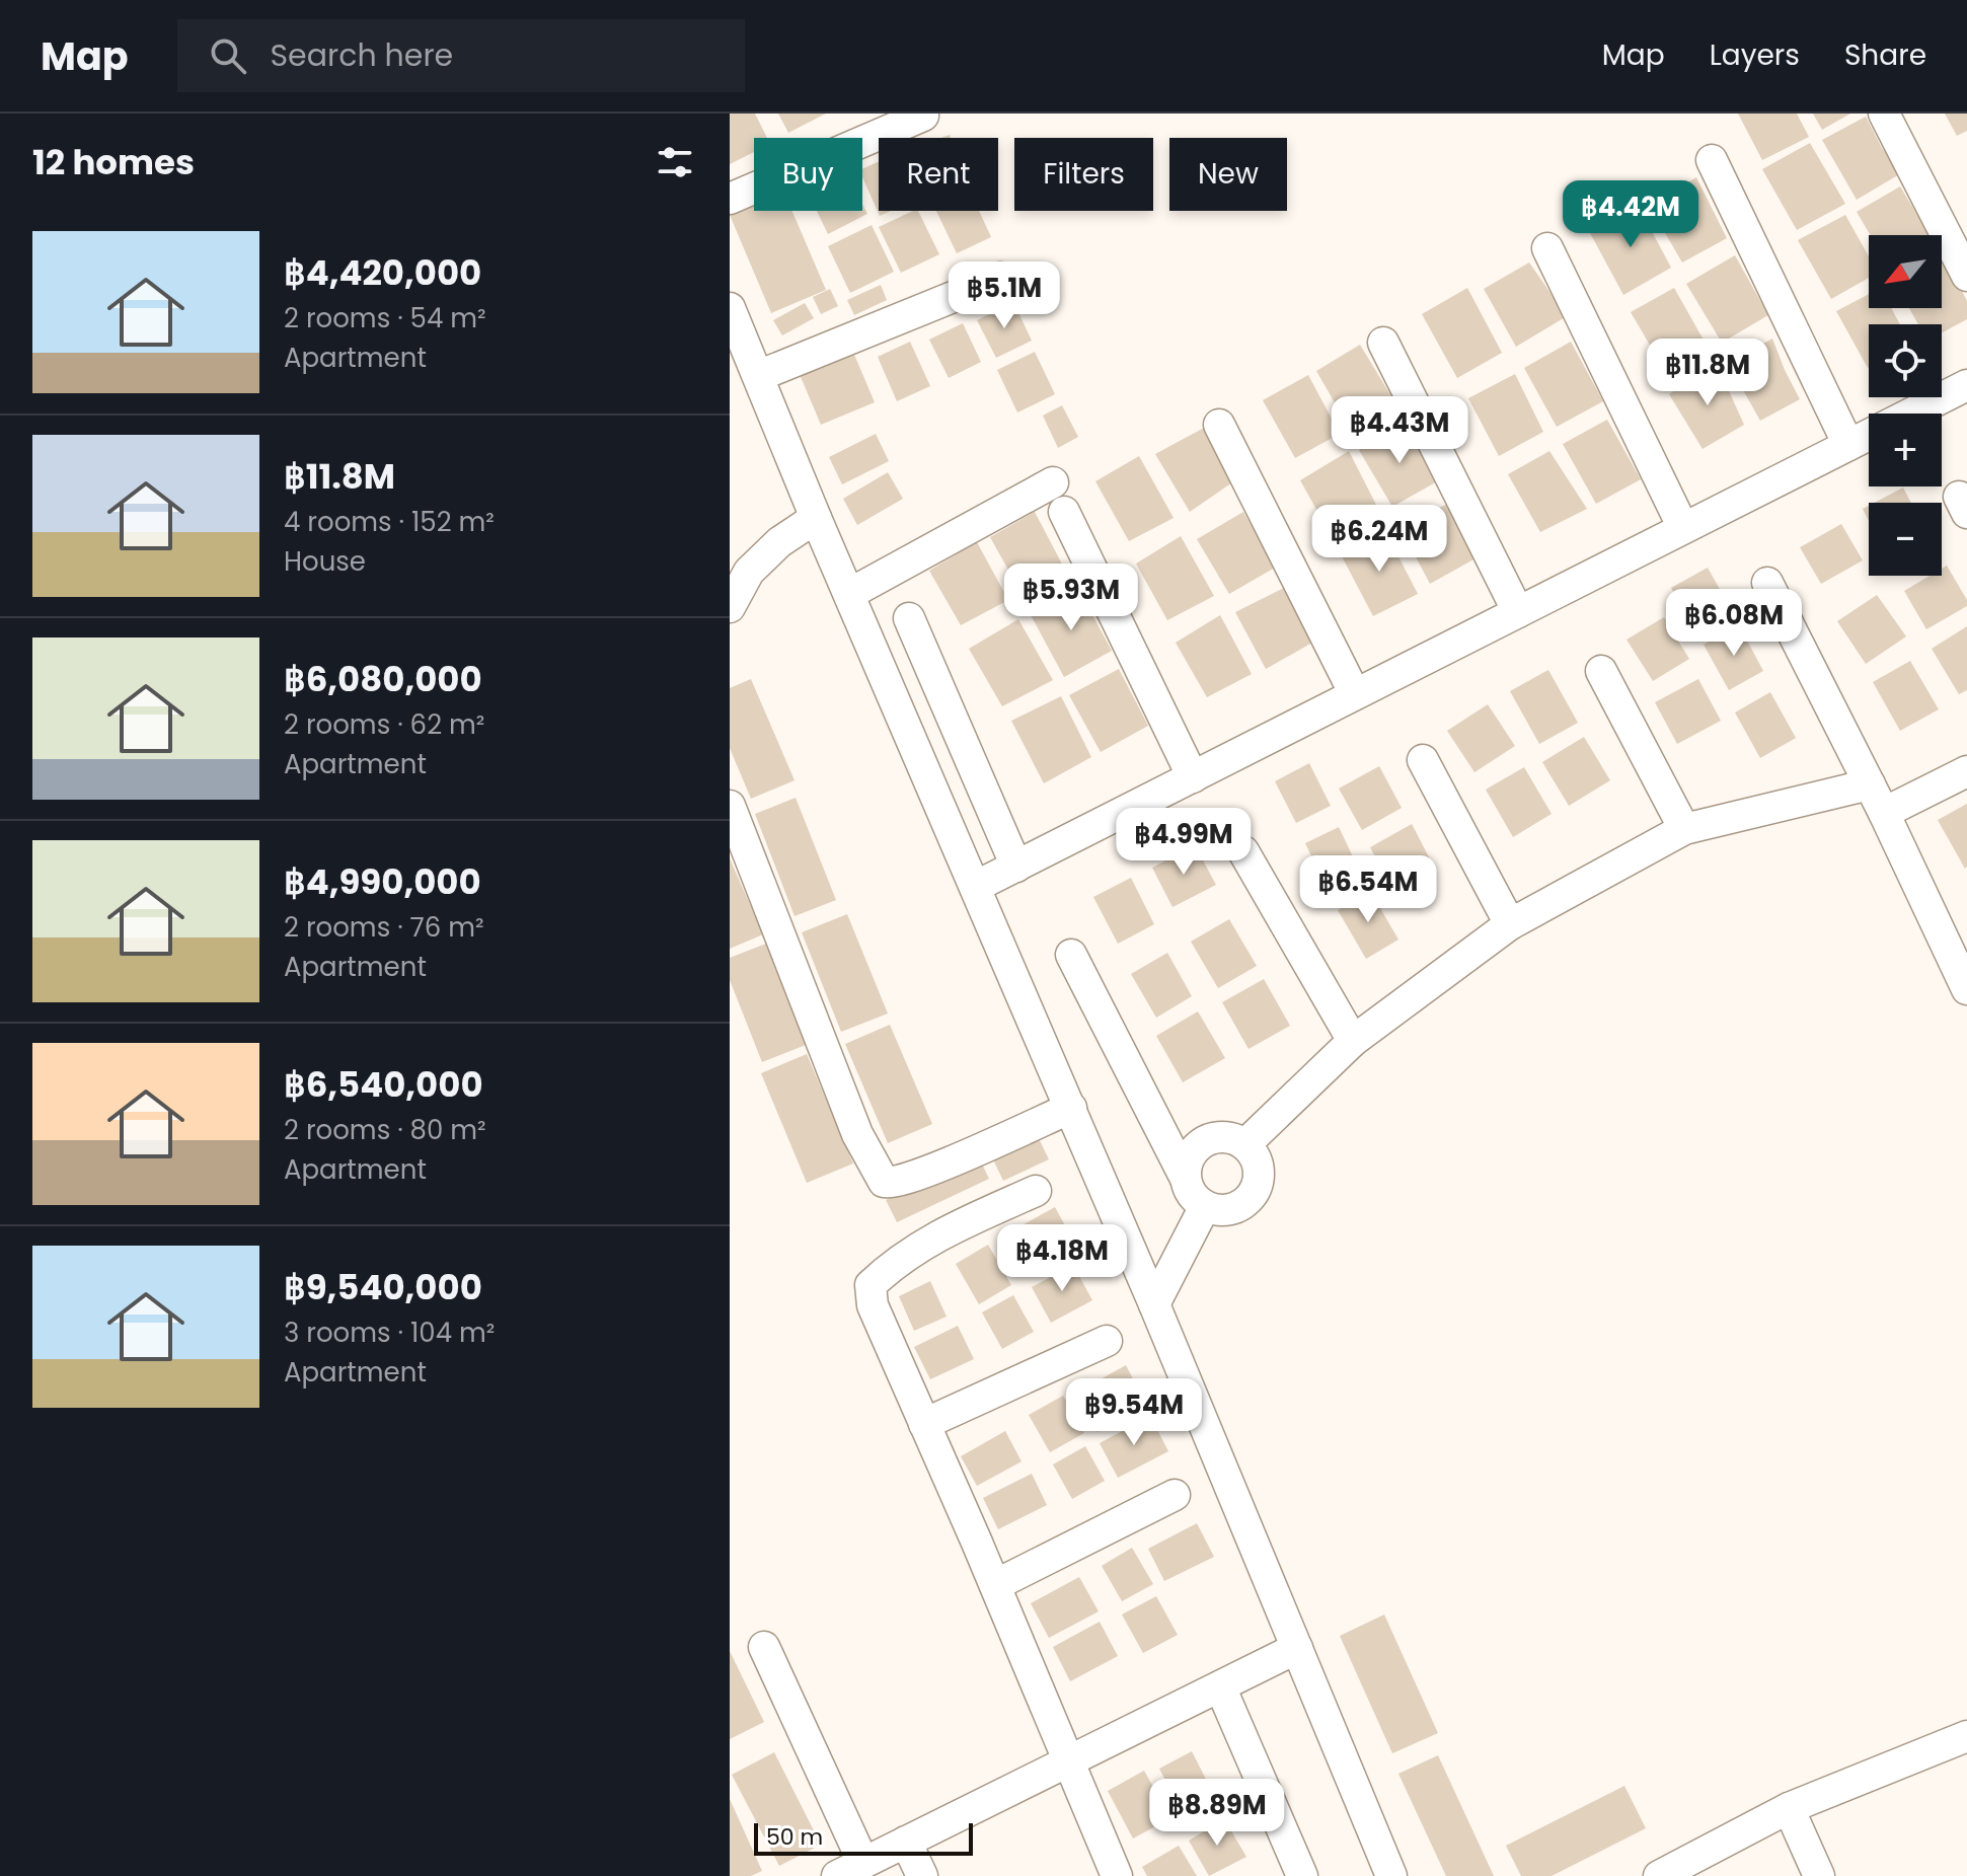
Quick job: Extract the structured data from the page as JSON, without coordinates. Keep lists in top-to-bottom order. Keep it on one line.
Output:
{"scale_bar":"50 m","north":"bottom left","page":{"header":"Map","search":"Search here","nav":["Map","Layers","Share"],"heading":"12 homes","chip":["Buy","Rent","Filters","New"],"price":["฿4.42M","฿5.1M","฿11.8M","฿4.43M","฿6.24M","฿5.93M","฿6.08M","฿4.99M","฿6.54M","฿4.18M","฿9.54M","฿8.89M"],"list":[{"name":"฿4,420,000","note":"2 rooms · 54 m² · Apartment"},{"name":"฿11.8M","note":"4 rooms · 152 m² · House"},{"name":"฿6,080,000","note":"2 rooms · 62 m² · Apartment"},{"name":"฿4,990,000","note":"2 rooms · 76 m² · Apartment"},{"name":"฿6,540,000","note":"2 rooms · 80 m² · Apartment"},{"name":"฿9,540,000","note":"3 rooms · 104 m² · Apartment"}],"map_buttons":["+","−"],"scale":"50 m"}}
